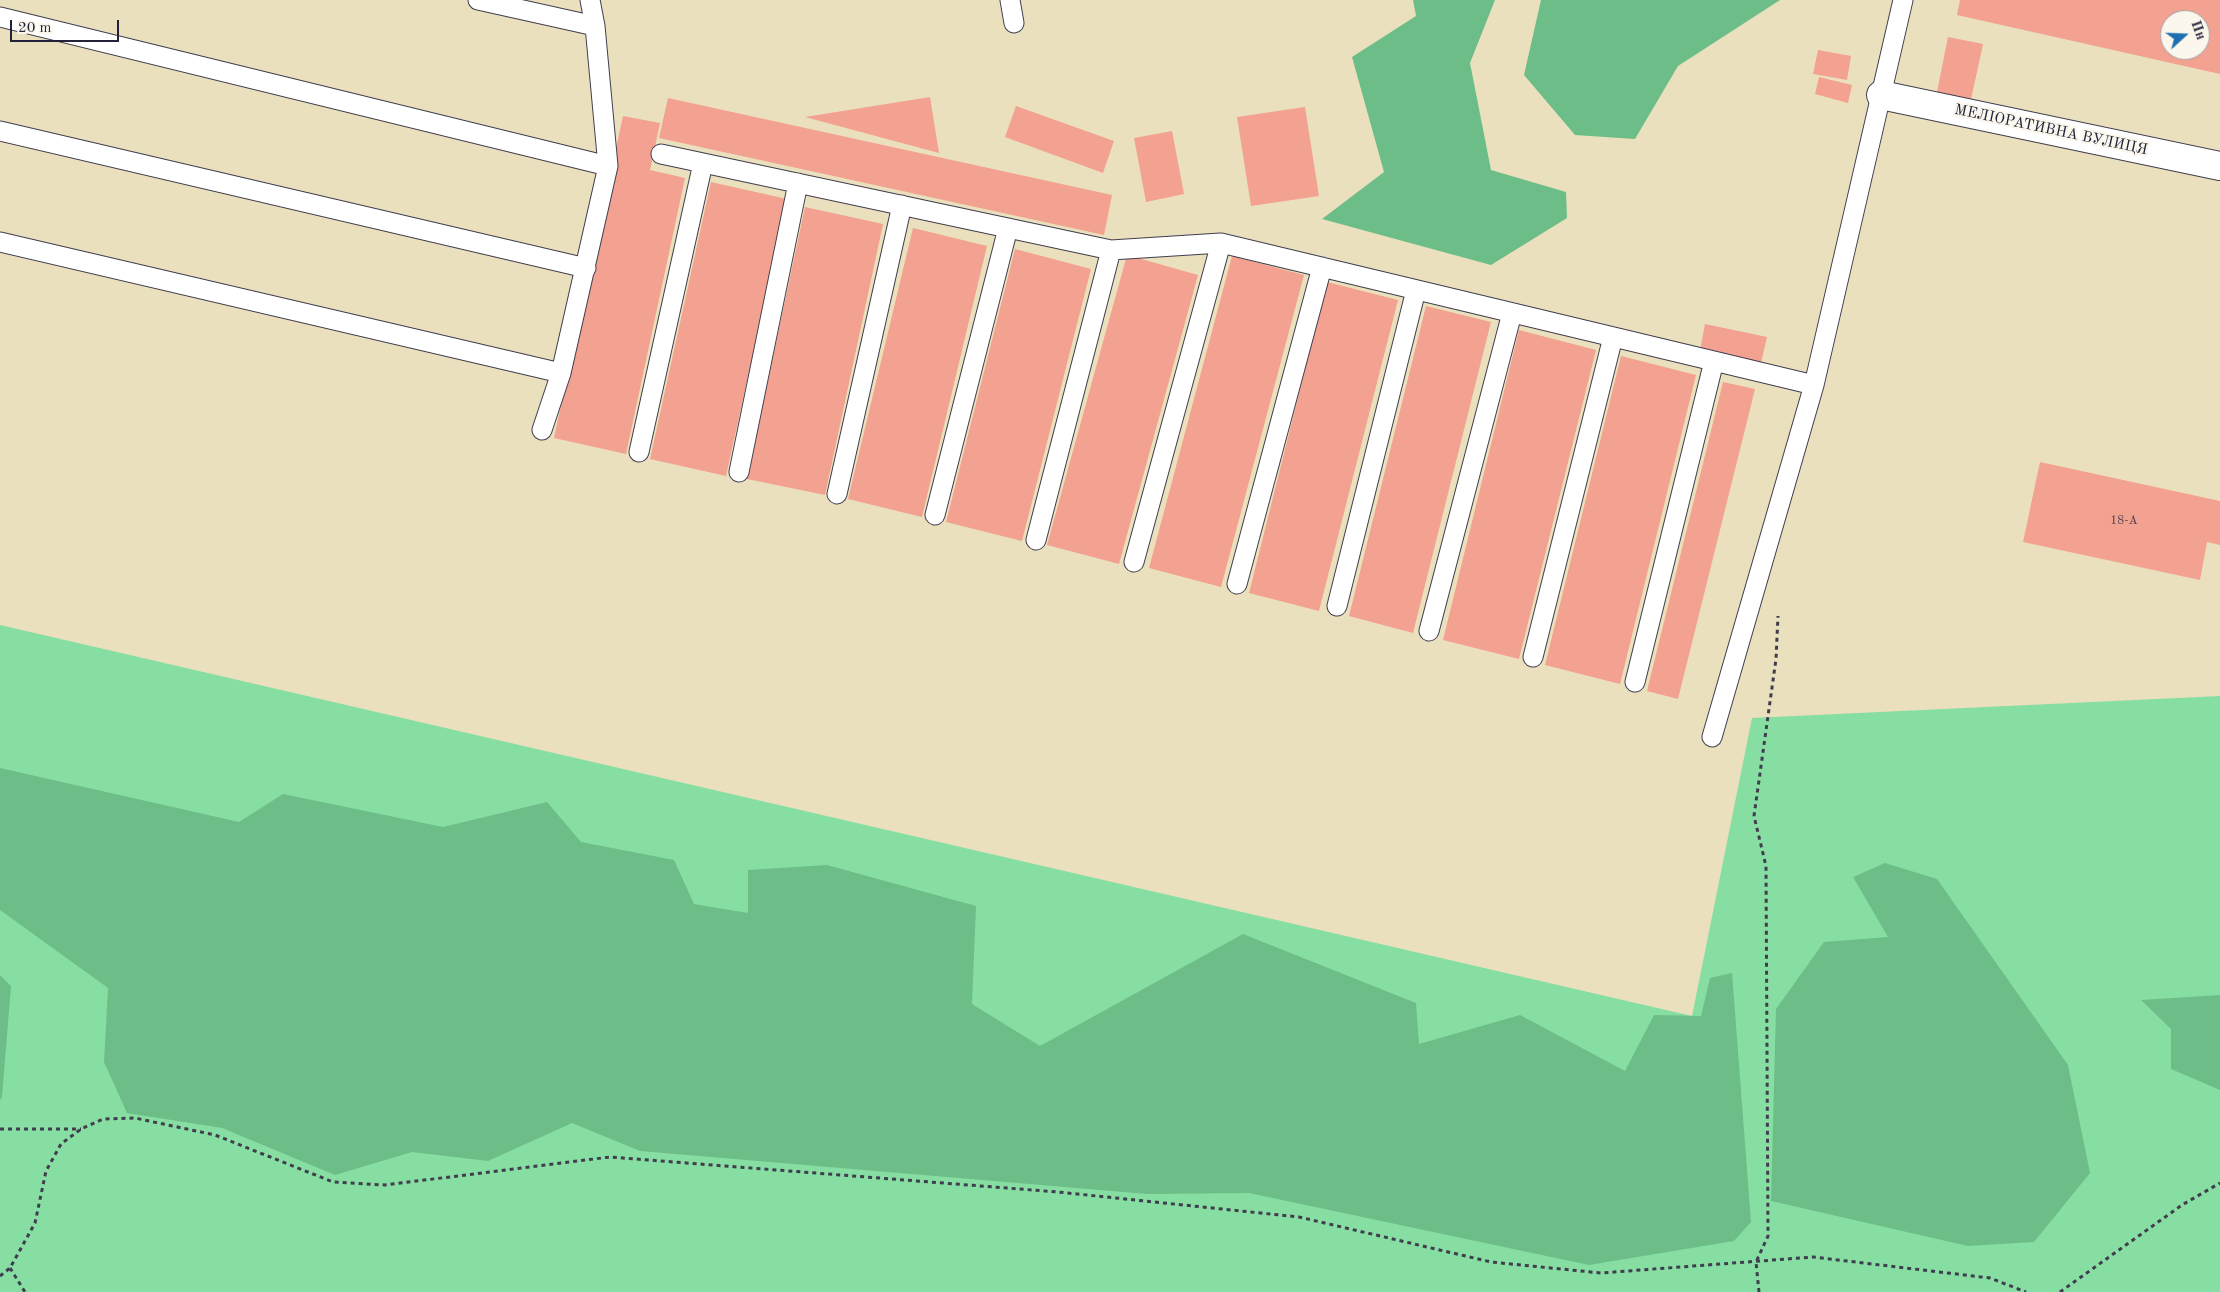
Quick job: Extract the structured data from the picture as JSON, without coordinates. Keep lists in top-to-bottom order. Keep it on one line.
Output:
{"streets":{"street":["МЕЛІОРАТИВНА ВУЛИЦЯ"]},"house_numbers":["18-А"],"scale_bar":"20 m","north":"right"}
